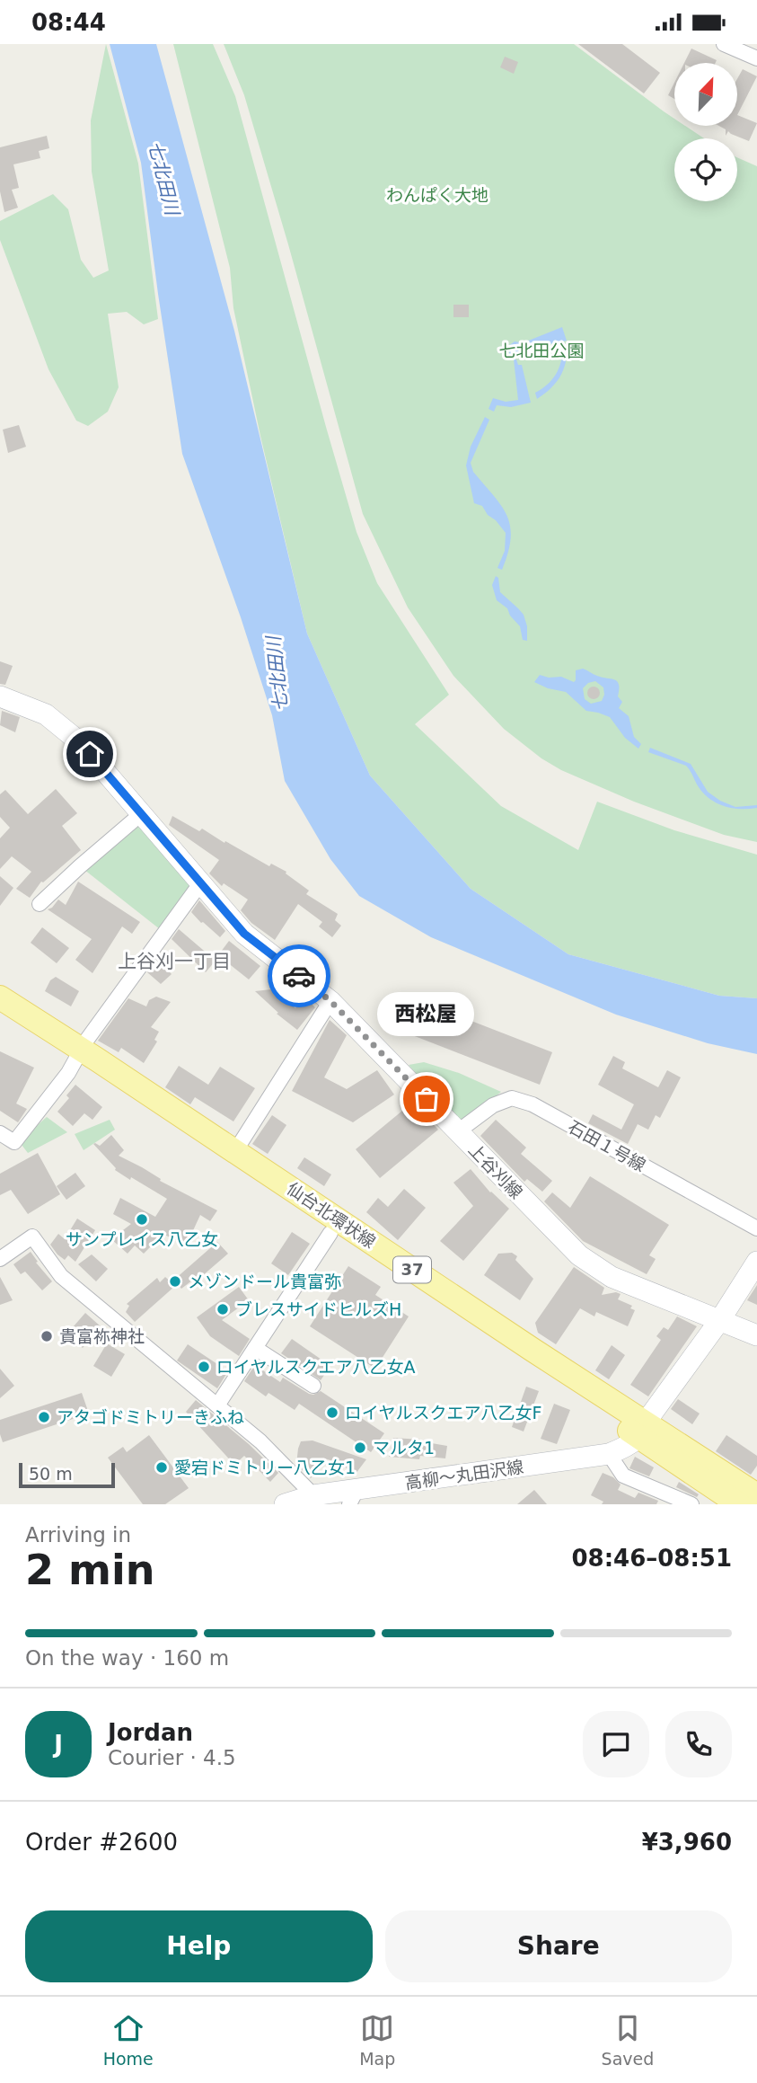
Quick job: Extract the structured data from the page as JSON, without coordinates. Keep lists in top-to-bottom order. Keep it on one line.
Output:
{"streets":{"main road":["仙台北環状線","37"],"street":["石田１号線","上谷刈線","高柳～丸田沢線"]},"crossings":[["石田１号線","上谷刈線"],["仙台北環状線","高柳～丸田沢線"]],"districts":["上谷刈一丁目"],"water":["七北田川"],"parks":["わんぱく大地","七北田公園"],"places":["西松屋","サンプレイス八乙女","メゾンドール貴富弥","ブレスサイドヒルズH","貴富祢神社","ロイヤルスクエア八乙女A","ロイヤルスクエア八乙女F","アタゴドミトリーきふね","マルタ1","愛宕ドミトリー八乙女1"],"scale_bar":"50 m","north":"top right","page":{"status":"08:44","bubble":"西松屋","scale":"50 m","heading":["2 min","Arriving in","08:46–08:51"],"panel":["Jordan","Courier · 4.5","Order #2600","¥3,960"],"bar":"On the way · 160 m","round":"J","buttons":["Help","Share"],"tabs":["Home","Map","Saved"]}}
